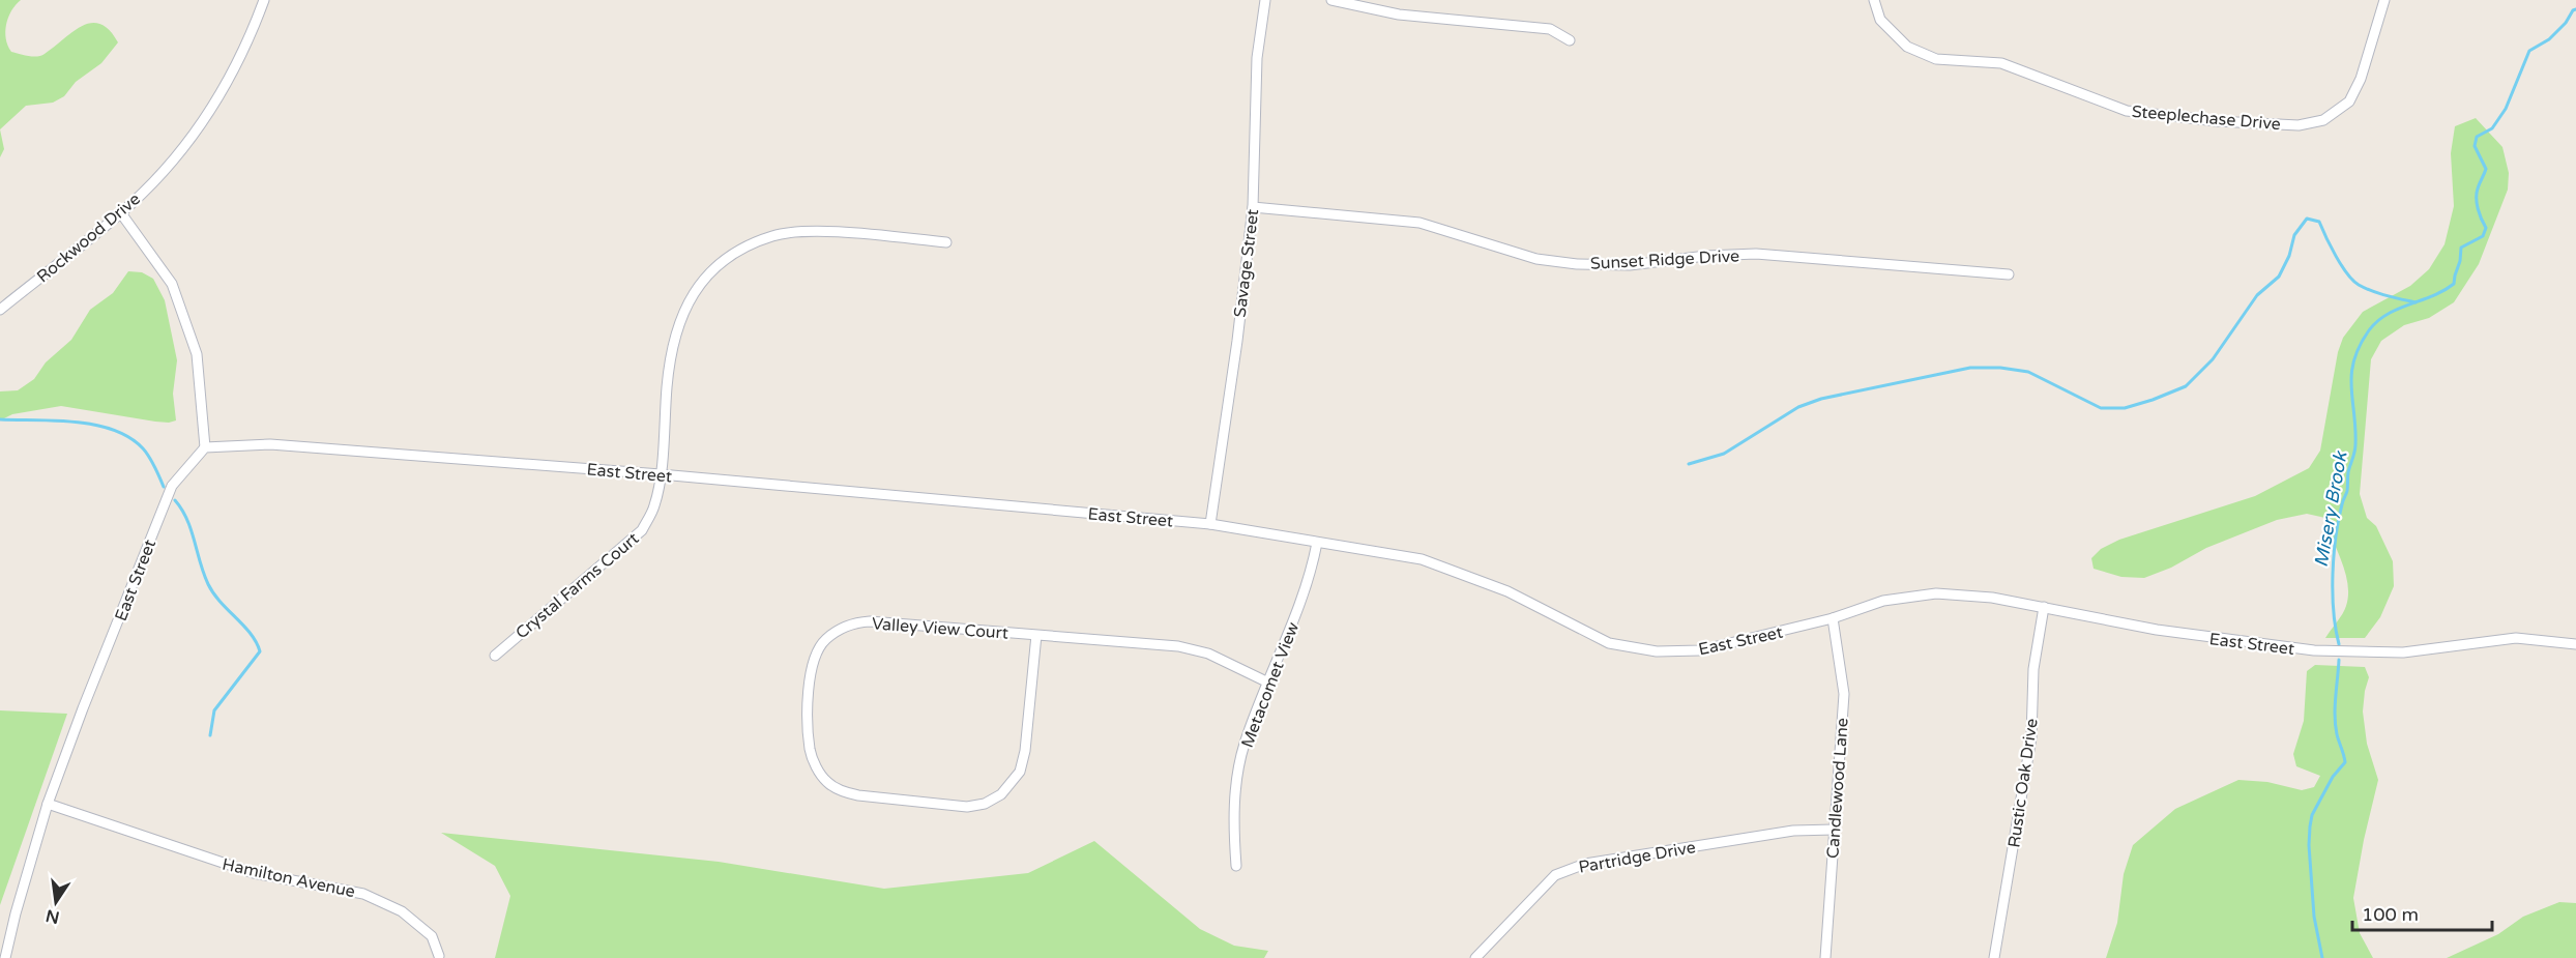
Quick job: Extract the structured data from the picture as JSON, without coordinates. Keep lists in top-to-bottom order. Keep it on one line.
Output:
{"streets":{"street":["Steeplechase Drive","Rockwood Drive","Sunset Ridge Drive","Savage Street","East Street","Crystal Farms Court","Valley View Court","Metacomet View","Rustic Oak Drive","Candlewood Lane","Partridge Drive","Hamilton Avenue"]},"crossings":[["Sunset Ridge Drive","Savage Street"],["Savage Street","East Street"],["East Street","Crystal Farms Court"],["East Street","Metacomet View"],["East Street","Rustic Oak Drive"],["East Street","Candlewood Lane"],["East Street","Hamilton Avenue"],["Valley View Court","Metacomet View"],["Candlewood Lane","Partridge Drive"]],"water":["Misery Brook"],"scale_bar":"100 m","north":"bottom"}
